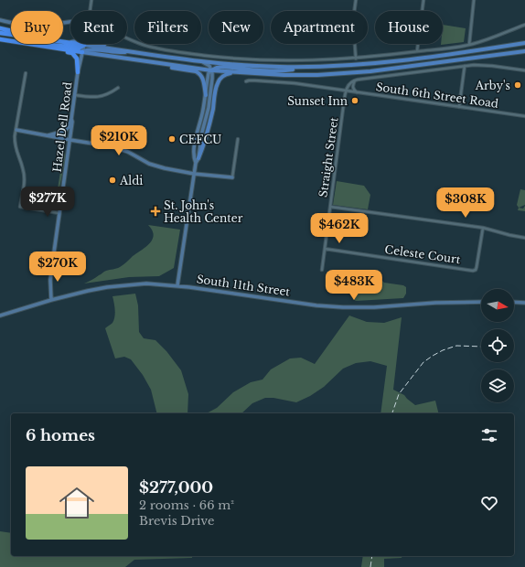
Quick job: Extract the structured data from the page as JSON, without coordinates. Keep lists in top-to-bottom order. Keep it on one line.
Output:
{"streets":{"street":["South 6th Street Road","Hazel Dell Road","Straight Street","Celeste Court","South 11th Street"]},"crossings":[["South 6th Street Road","Straight Street"],["Hazel Dell Road","South 11th Street"],["Straight Street","Celeste Court"]],"places":{"other":["Arby's","Sunset Inn","CEFCU","Aldi"],"health":["St. John's Health Center"]},"north":"right","page":{"chip":["Buy","Rent","Filters","New","Apartment","House"],"price":["$210K","$277K","$308K","$462K","$270K","$483K"],"heading":"6 homes","list":[{"name":"$277,000","note":"2 rooms · 66 m² · Brevis Drive"}]}}
